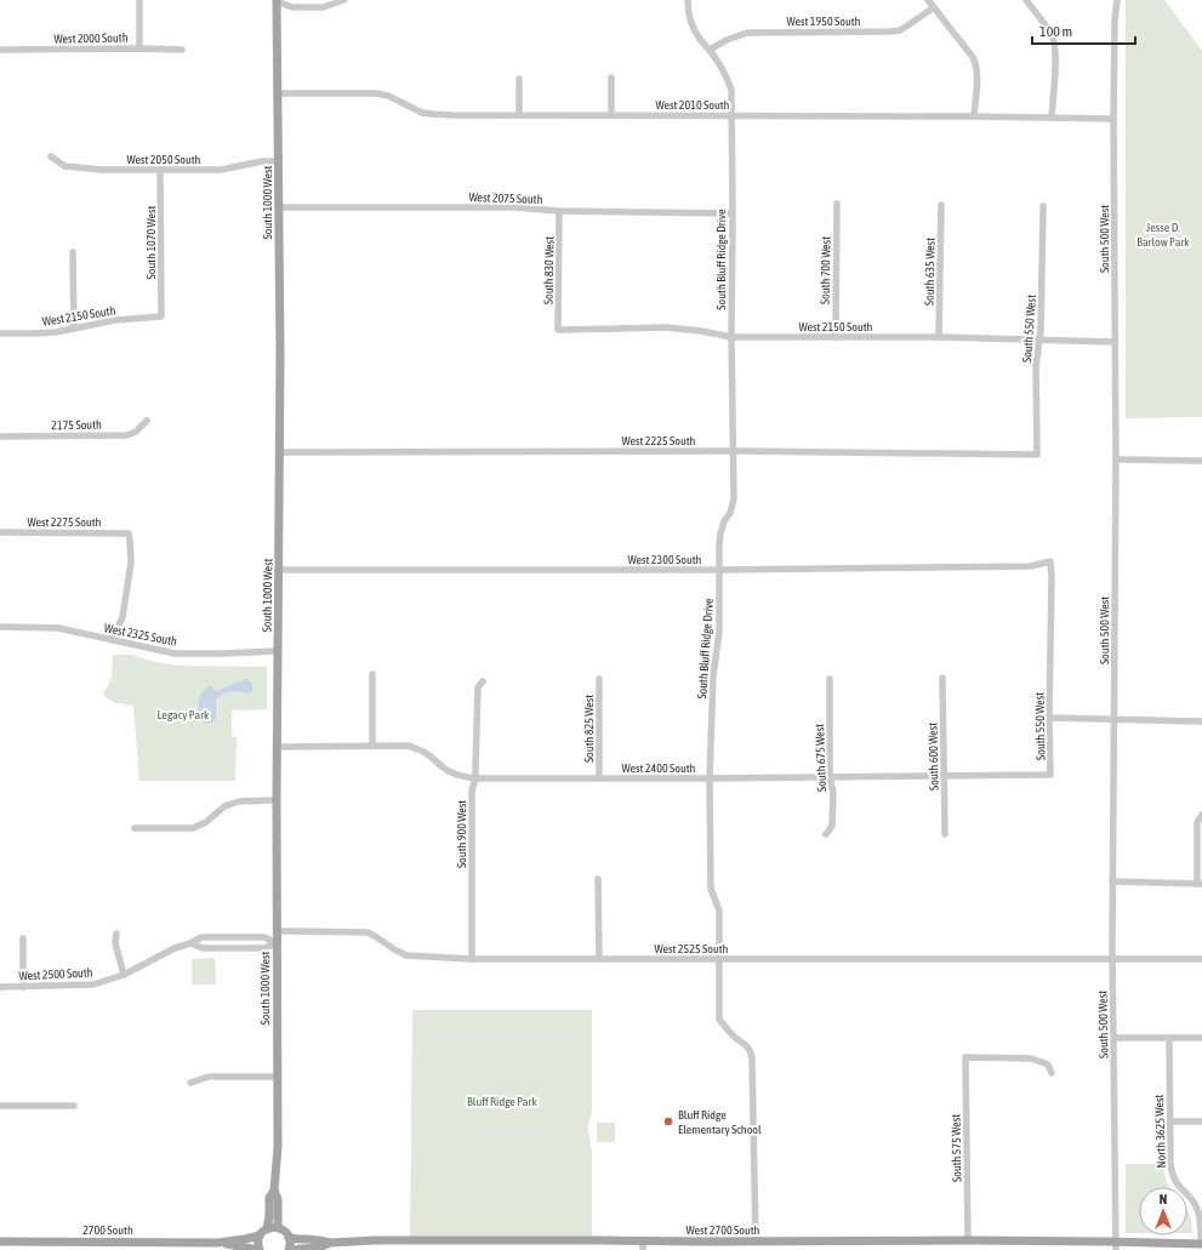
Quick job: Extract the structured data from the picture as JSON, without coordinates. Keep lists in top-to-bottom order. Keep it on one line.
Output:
{"streets":{"main road":["South 1000 West","2700 South","West 2700 South"],"street":["West 1950 South","West 2000 South","West 2010 South","West 2050 South","West 2075 South","South 500 West","South 1070 West","South Bluff Ridge Drive","South 830 West","South 700 West","South 635 West","West 2150 South","South 550 West","2175 South","West 2225 South","West 2275 South","West 2300 South","West 2325 South","South 825 West","South 600 West","South 675 West","West 2400 South","South 900 West","West 2525 South","West 2500 South","North 3625 West","South 575 West"]},"crossings":[["West 1950 South","South Bluff Ridge Drive"],["West 2010 South","South 1000 West"],["West 2010 South","South 500 West"],["West 2010 South","South Bluff Ridge Drive"],["West 2050 South","South 1000 West"],["West 2050 South","South 1070 West"],["West 2075 South","South 1000 West"],["West 2075 South","South Bluff Ridge Drive"],["West 2075 South","South 830 West"],["South 1000 West","West 2225 South"],["South 1000 West","West 2300 South"],["South 1000 West","West 2325 South"],["South 1000 West","West 2400 South"],["South 1000 West","West 2525 South"],["South 1000 West","West 2500 South"],["South 500 West","West 2150 South"],["South 500 West","West 2525 South"],["South 500 West","West 2700 South"],["South 1070 West","West 2150 South"],["South Bluff Ridge Drive","West 2150 South"],["South Bluff Ridge Drive","West 2225 South"],["South Bluff Ridge Drive","West 2300 South"],["South Bluff Ridge Drive","West 2400 South"],["South Bluff Ridge Drive","West 2525 South"],["South Bluff Ridge Drive","West 2700 South"],["South 830 West","West 2150 South"],["South 700 West","West 2150 South"],["South 635 West","West 2150 South"],["West 2150 South","South 550 West"],["South 550 West","West 2225 South"],["South 550 West","West 2300 South"],["South 550 West","West 2400 South"],["West 2275 South","West 2325 South"],["South 825 West","West 2400 South"],["South 600 West","West 2400 South"],["South 675 West","West 2400 South"],["West 2400 South","South 900 West"],["South 900 West","West 2525 South"],["North 3625 West","West 2700 South"],["South 575 West","West 2700 South"]],"parks":["Jesse D. Barlow Park","Legacy Park","Bluff Ridge Park"],"places":["Bluff Ridge Elementary School"],"scale_bar":"100 m","north":"top"}
